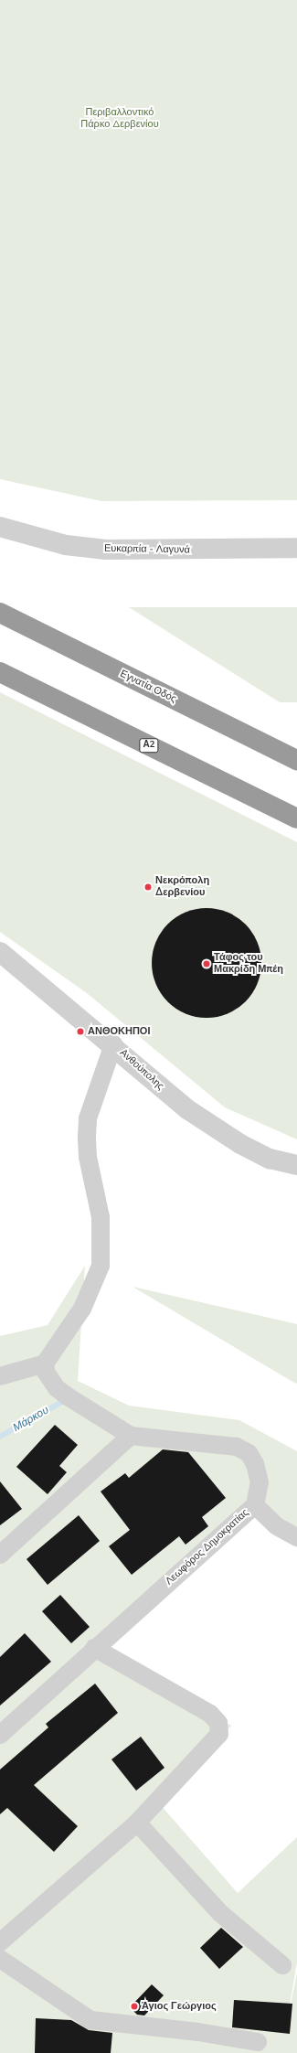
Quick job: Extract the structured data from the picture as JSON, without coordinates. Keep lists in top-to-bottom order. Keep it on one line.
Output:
{"streets":{"highway":["Εγνατία Οδός","Α2"],"street":["Ευκαρπία - Λαγυνά","Ανθούπολης","Λεωφόρος Δημοκρατίας"]},"water":["Μάρκου"],"parks":["Περιβαλλοντικό Πάρκο Δερβενίου"],"places":["Νεκρόπολη Δερβενίου","Τάφος του Μακρίδη Μπέη","ΑΝΘΟΚΗΠΟΙ","Άγιος Γεώργιος"]}
